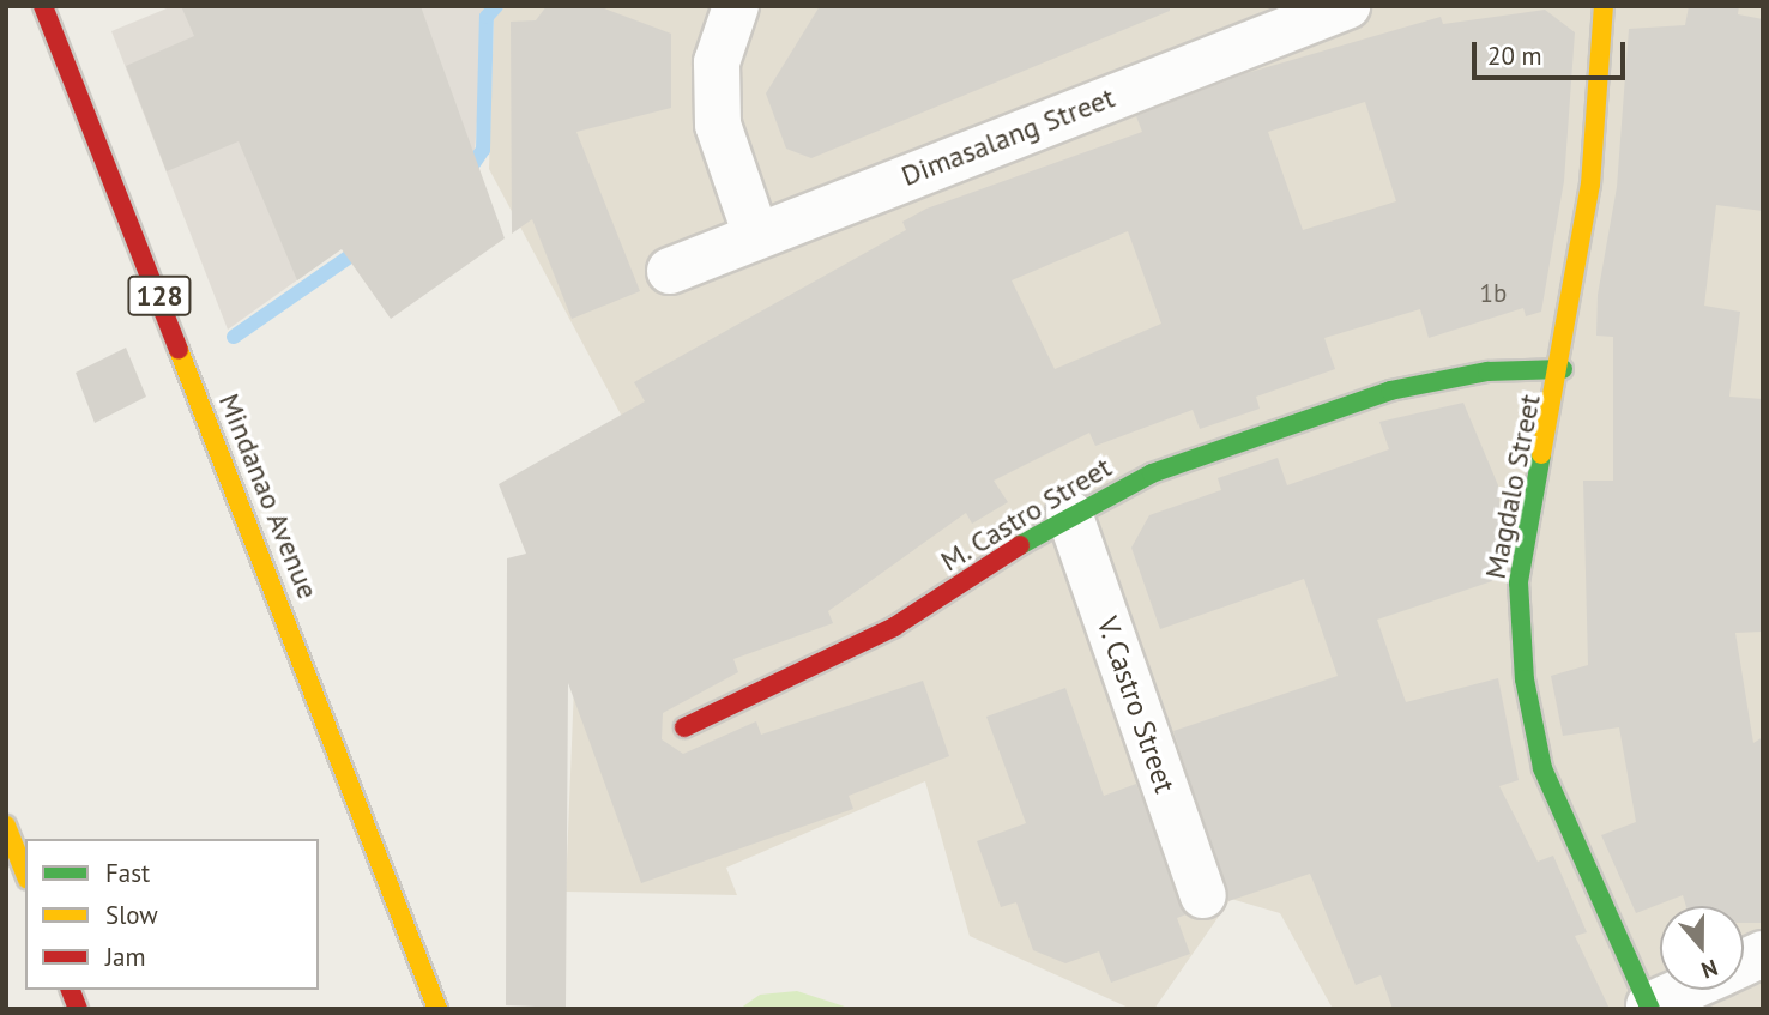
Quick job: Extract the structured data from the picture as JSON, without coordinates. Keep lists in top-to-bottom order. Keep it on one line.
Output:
{"streets":{"street":["Dimasalang Street","128","Magdalo Street","Mindanao Avenue","M. Castro Street","V. Castro Street"]},"crossings":[["Magdalo Street","M. Castro Street"],["M. Castro Street","V. Castro Street"]],"house_numbers":["1b"],"legend":["Fast","Slow","Jam"],"scale_bar":"20 m","north":"bottom"}
